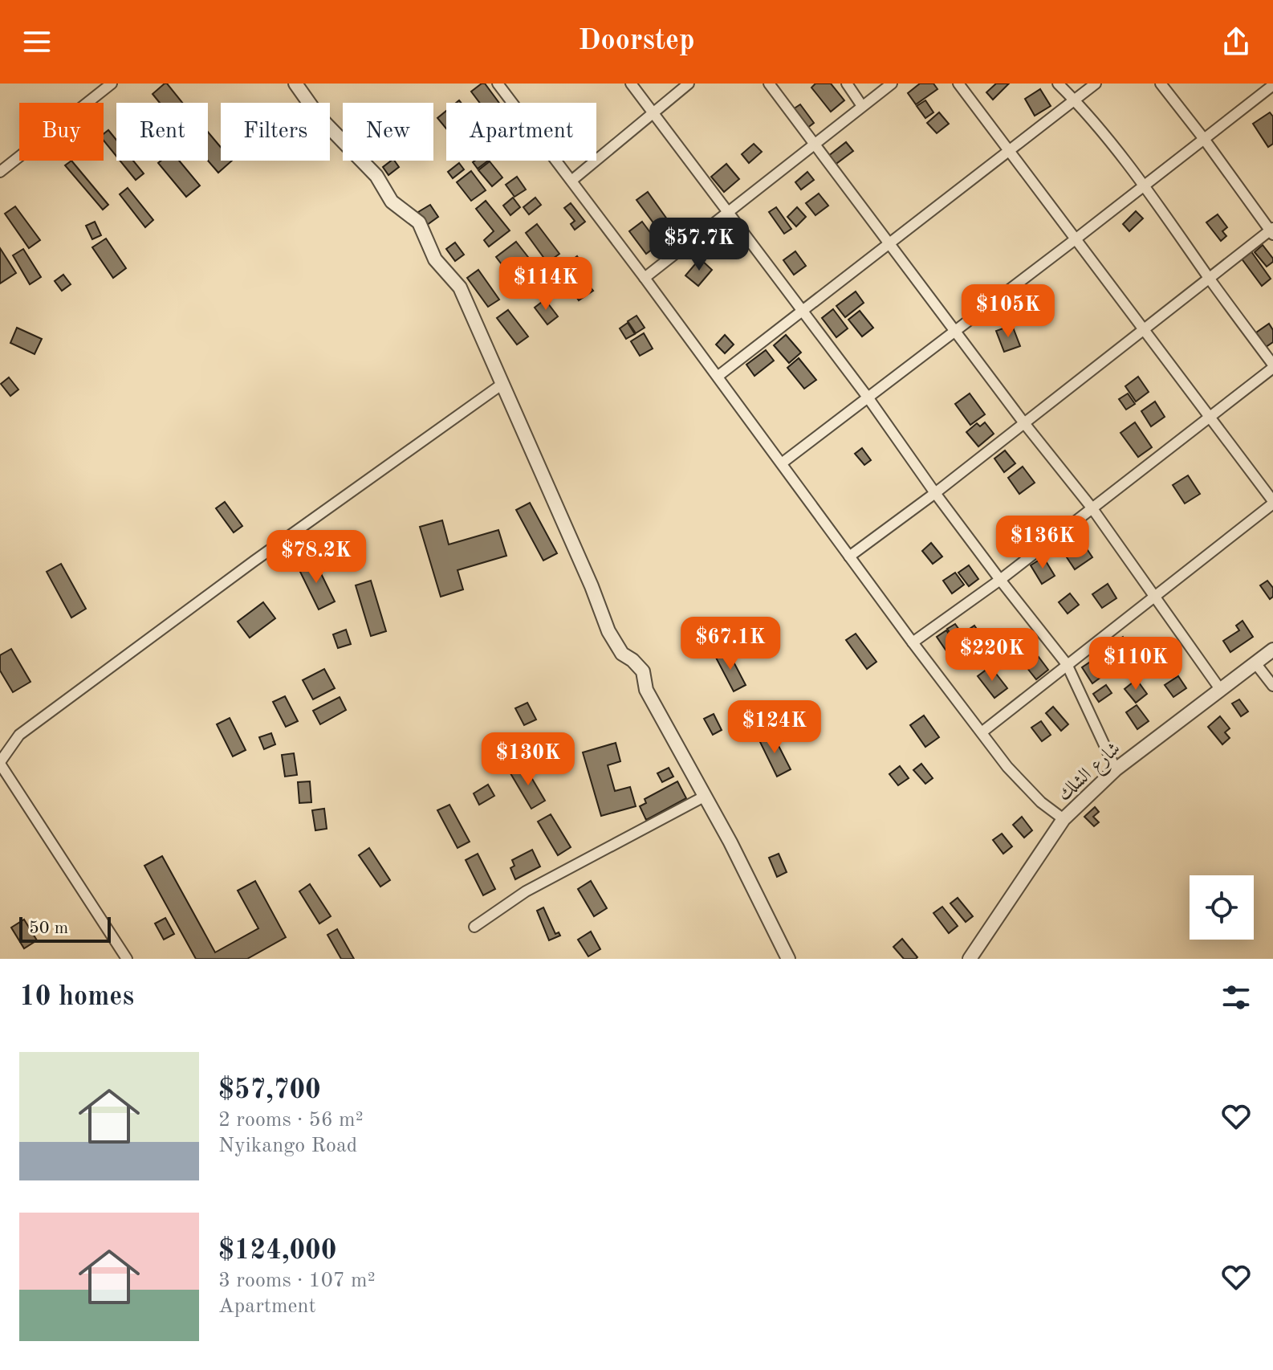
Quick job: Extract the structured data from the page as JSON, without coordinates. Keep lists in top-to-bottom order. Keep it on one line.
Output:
{"streets":{"street":["شارع الشلك"]},"scale_bar":"50 m","page":{"header":"Doorstep","chip":["Buy","Rent","Filters","New","Apartment"],"price":["$57.7K","$114K","$105K","$136K","$78.2K","$67.1K","$220K","$110K","$124K","$130K"],"scale":"50 m","heading":"10 homes","list":[{"name":"$57,700","note":"2 rooms · 56 m² · Nyikango Road"},{"name":"$124,000","note":"3 rooms · 107 m² · Apartment"}]}}
